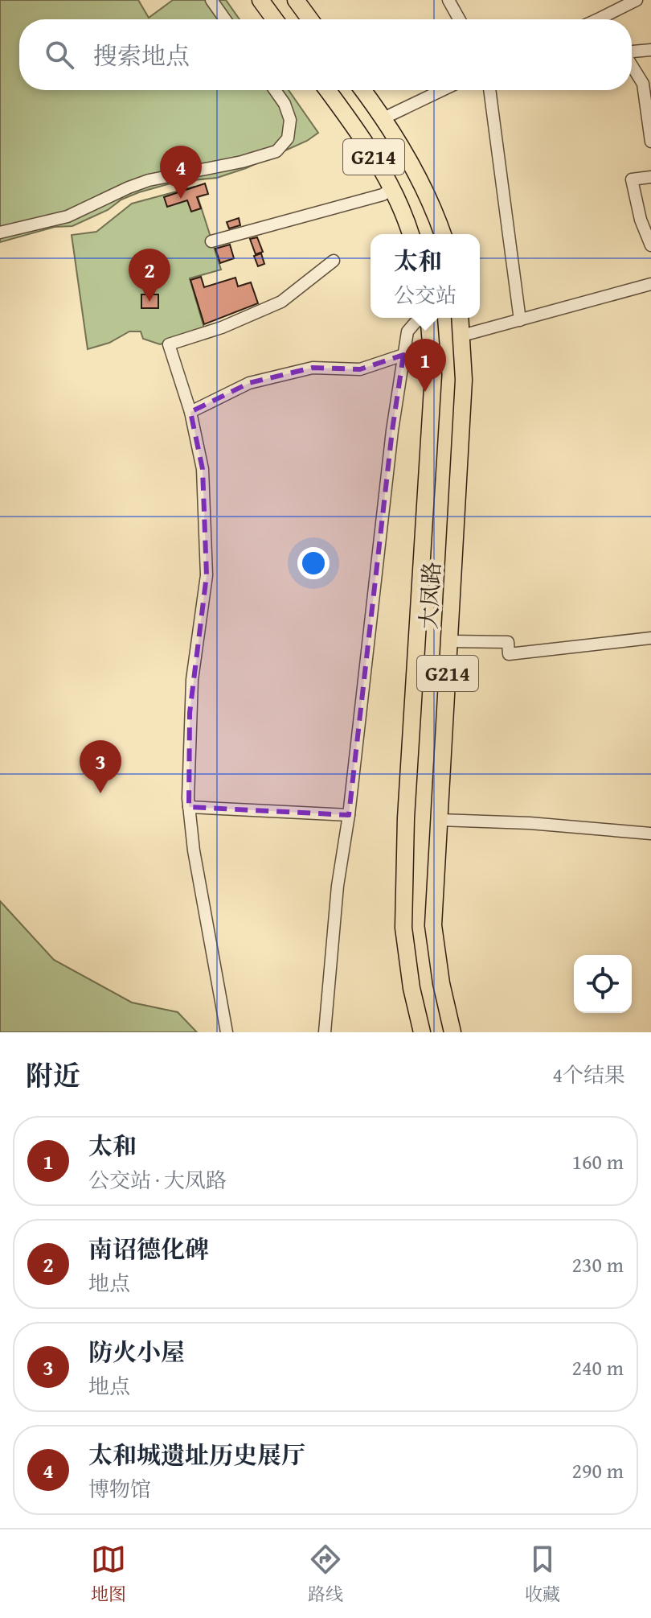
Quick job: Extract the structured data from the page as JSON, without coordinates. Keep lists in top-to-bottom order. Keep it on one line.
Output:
{"streets":{"highway":["G214","大凤路"]},"page":{"search":"搜索地点","pins":["4","2","1","3"],"popup":["太和","公交站"],"heading":["附近","4个结果"],"list":[{"mark":"1","name":"太和","note":"公交站 · 大凤路","value":"160 m"},{"mark":"2","name":"南诏德化碑","note":"地点","value":"230 m"},{"mark":"3","name":"防火小屋","note":"地点","value":"240 m"},{"mark":"4","name":"太和城遗址历史展厅","note":"博物馆","value":"290 m"}],"nav":["地图","路线","收藏"]}}
